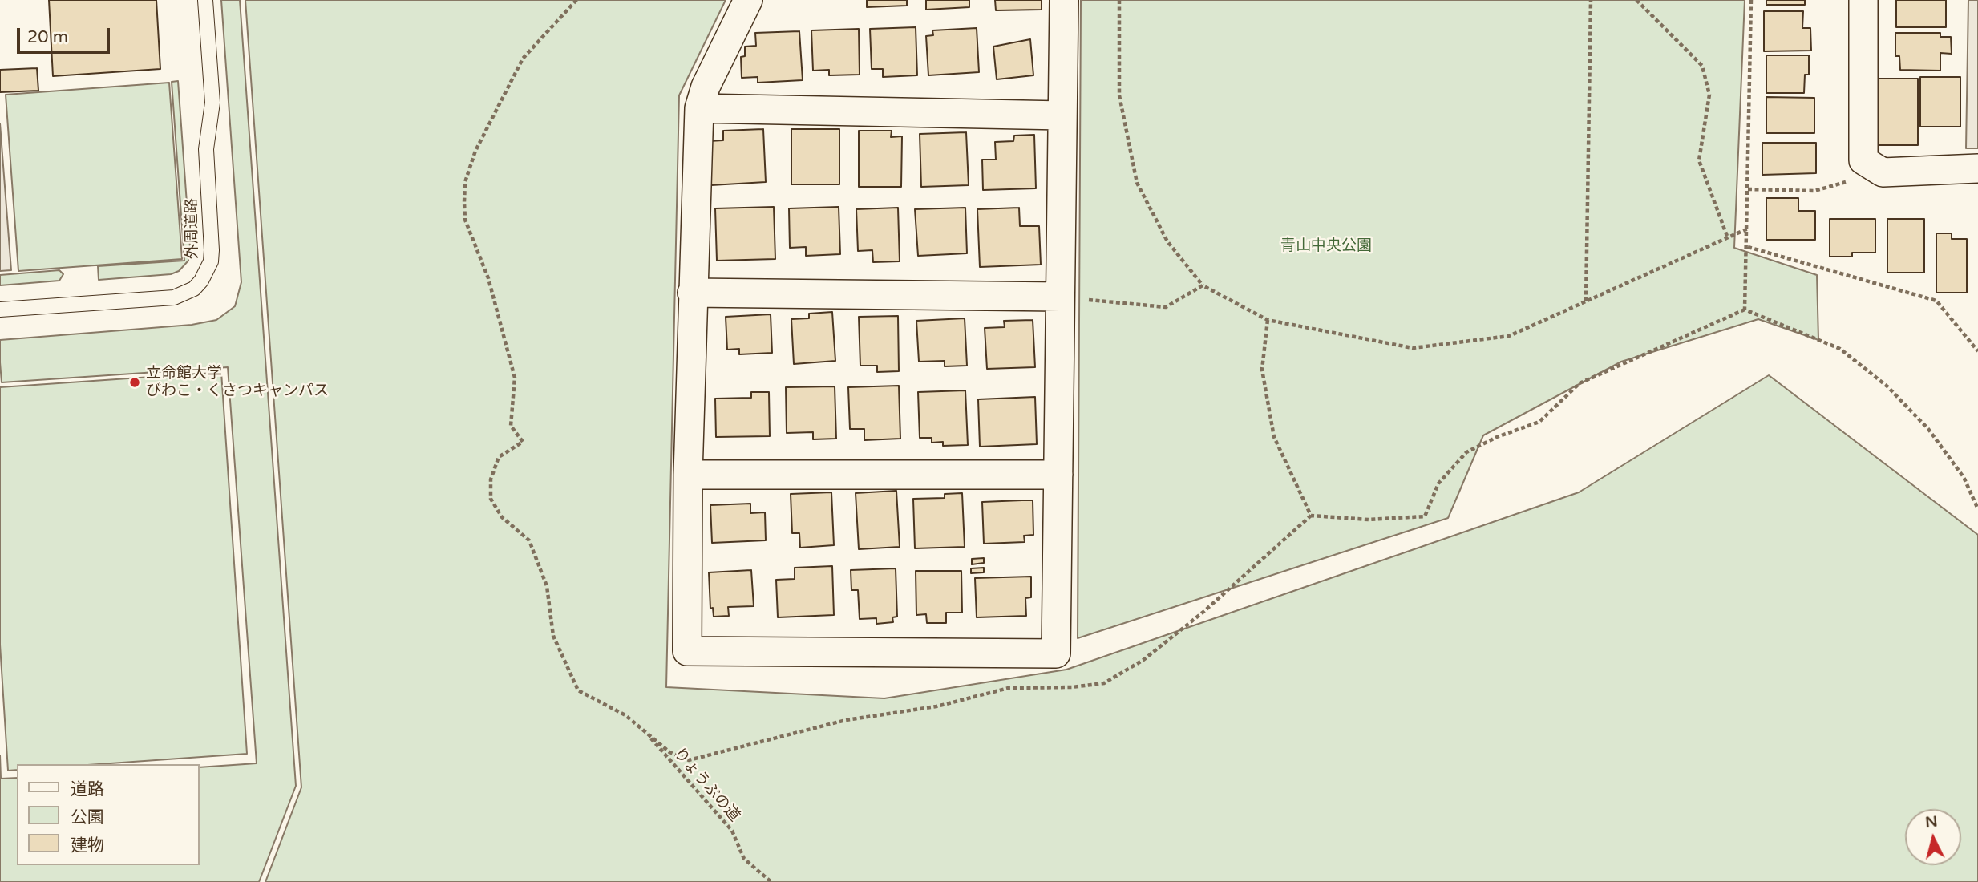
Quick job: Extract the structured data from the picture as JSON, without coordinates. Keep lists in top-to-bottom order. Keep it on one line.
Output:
{"streets":{"lane":["外周道路"],"path":["りょうぶの道"]},"parks":["青山中央公園"],"places":["立命館大学 びわこ・くさつキャンパス"],"legend":["道路","公園","建物"],"scale_bar":"20 m","north":"top"}
